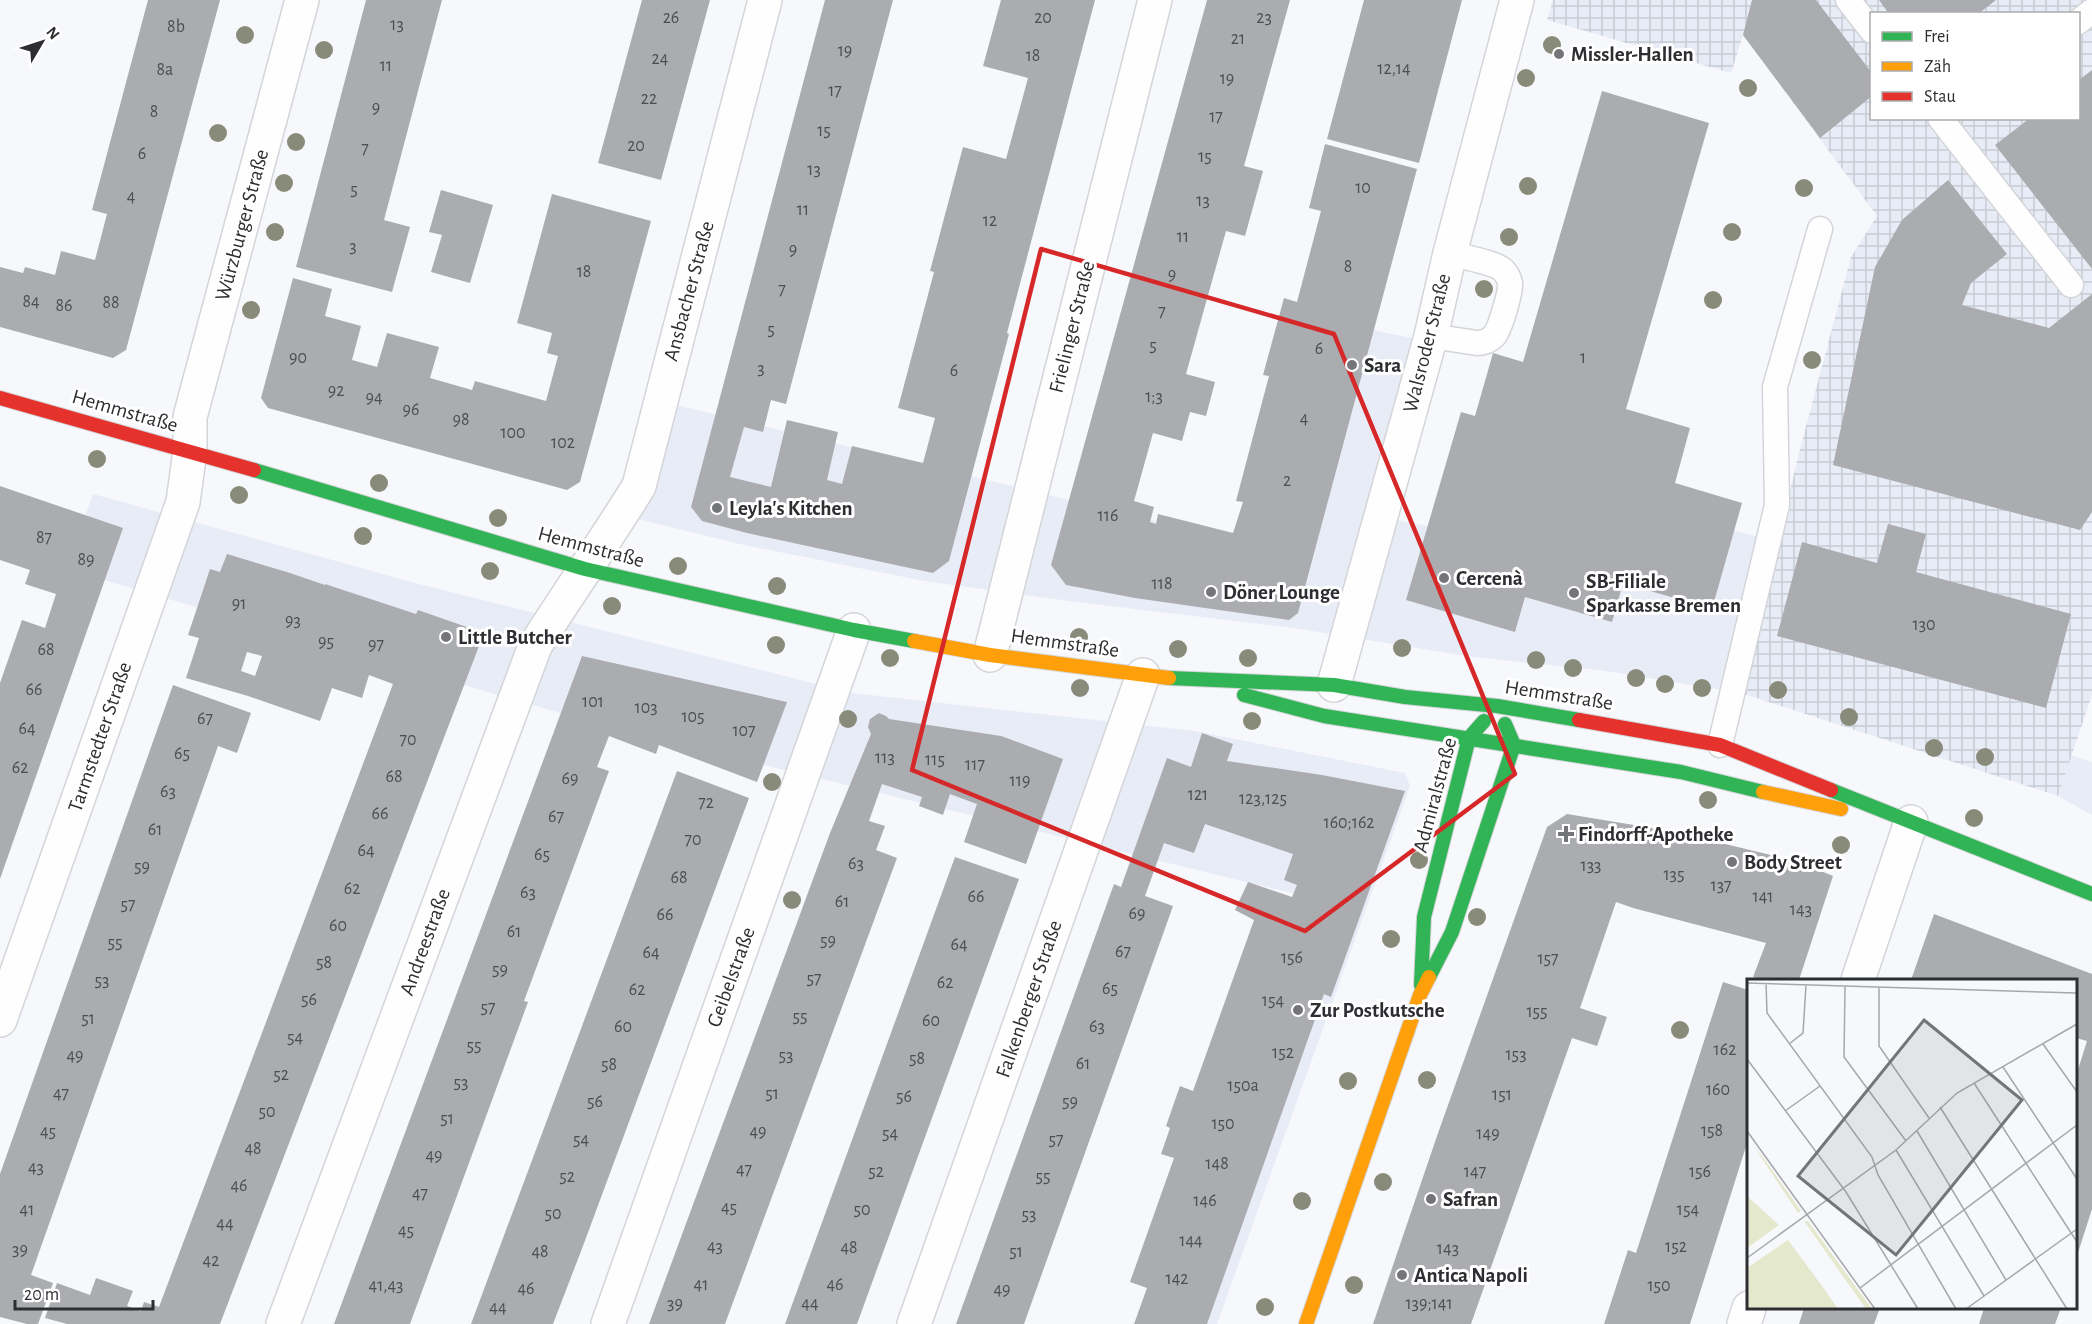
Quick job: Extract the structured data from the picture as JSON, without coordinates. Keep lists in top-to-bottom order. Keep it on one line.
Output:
{"streets":{"street":["Würzburger Straße","Ansbacher Straße","Frielinger Straße","Walsroder Straße","Hemmstraße","Tarmstedter Straße","Admiralstraße","Andreestraße","Geibelstraße","Falkenberger Straße"]},"crossings":[["Würzburger Straße","Hemmstraße"],["Würzburger Straße","Tarmstedter Straße"],["Ansbacher Straße","Hemmstraße"],["Ansbacher Straße","Andreestraße"],["Frielinger Straße","Hemmstraße"],["Walsroder Straße","Hemmstraße"],["Hemmstraße","Tarmstedter Straße"],["Hemmstraße","Admiralstraße"],["Hemmstraße","Andreestraße"],["Hemmstraße","Geibelstraße"],["Hemmstraße","Falkenberger Straße"]],"places":{"other":["Missler-Hallen","Sara","Leyla's Kitchen","Cercenà","Döner Lounge","SB-Filiale Sparkasse Bremen","Little Butcher","Body Street","Zur Postkutsche","Safran","Antica Napoli"],"health":["Findorff-Apotheke"]},"house_numbers":["26","20","23","13","8b","21","19","18","24","11","12,14","8a","19","17","22","9","8","17","15","20","7","6","15","13","10","5","4","13","11","12","11","3","9","8","18","9","7","84","88","86","7","5","5","6","90","1","3","6","92","1;3","94","96","4","98","100","102","2","116","87","89","118","91","93","130","95","97","68","66","101","103","105","67","64","107","70","65","113","115","117","62","68","69","119","63","121","123,125","72","66","67","160;162","61","70","64","65","63","133","59","135","68","137","62","63","66","141","61","57","143","69","66","60","61","59","55","64","67","64","156","157","58","59","57","53","62","65","62","56","154","57","155","55","51","60","60","63","54","55","162","152","153","49","53","58","61","58","52","53","150a","160","47","51","151","56","56","59","50","51","150","158","45","49","54","149","54","57","48","49","148","43","47","52","147","156","52","55","46","47","146","45","41","50","154","50","53","44","45","144","43","152","48","143","39","48","51","42","142","41","46","41,43","150","46","49","39","44","139;141","44"],"legend":["Frei","Zäh","Stau"],"scale_bar":"20 m","north":"top right"}
